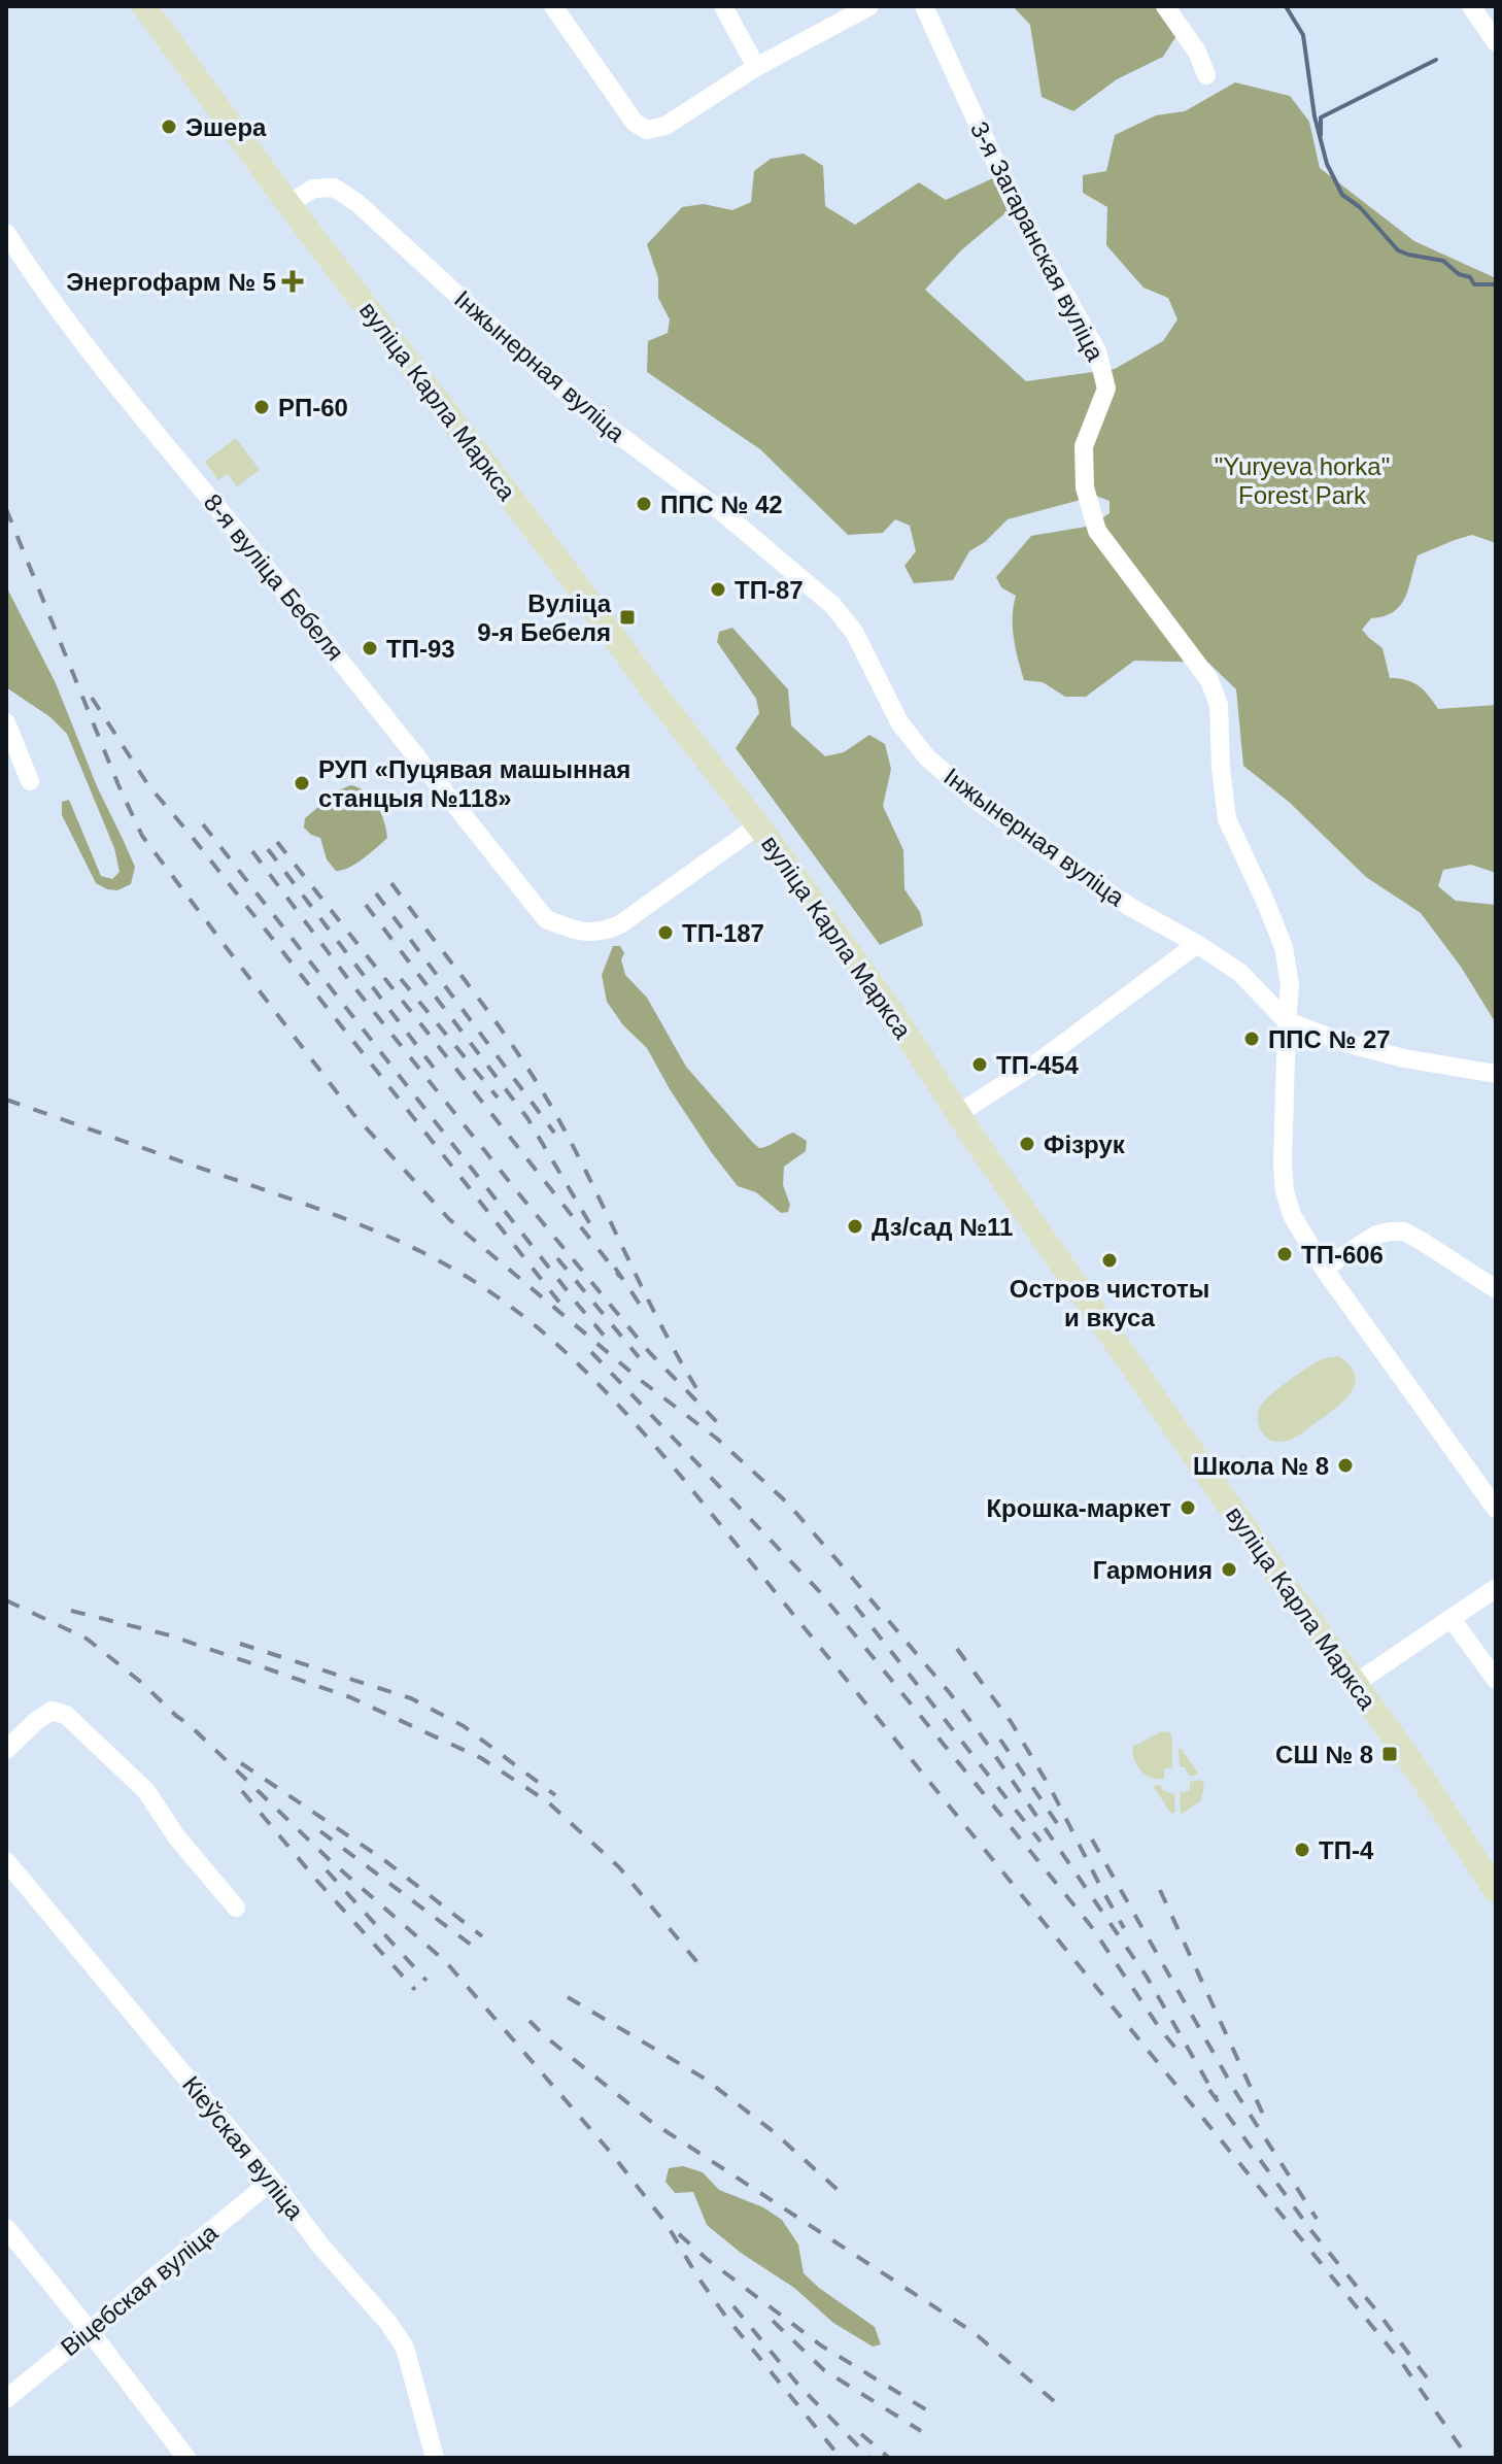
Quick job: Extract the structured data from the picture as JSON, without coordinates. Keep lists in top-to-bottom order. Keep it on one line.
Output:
{"streets":{"main road":["вуліца Карла Маркса"],"street":["3-я Загаранская вуліца","Інжынерная вуліца","8-я вуліца Бебеля","Кіеўская вуліца","Віцебская вуліца"]},"crossings":[["3-я Загаранская вуліца","Інжынерная вуліца"],["Інжынерная вуліца","вуліца Карла Маркса"],["вуліца Карла Маркса","8-я вуліца Бебеля"],["Кіеўская вуліца","Віцебская вуліца"]],"parks":["\"Yuryeva horka\" Forest Park"],"places":{"other":["Эшера","РП-60","ППС № 42","ТП-87","ТП-93","РУП «Пуцявая машынная станцыя №118»","ТП-187","ППС № 27","ТП-454","Фізрук","Дз/сад №11","ТП-606","Остров чистоты и вкуса","Школа № 8","Крошка-маркет","Гармония","ТП-4"],"health":["Энергофарм № 5"],"transit":["Вуліца 9-я Бебеля","СШ № 8"]}}
